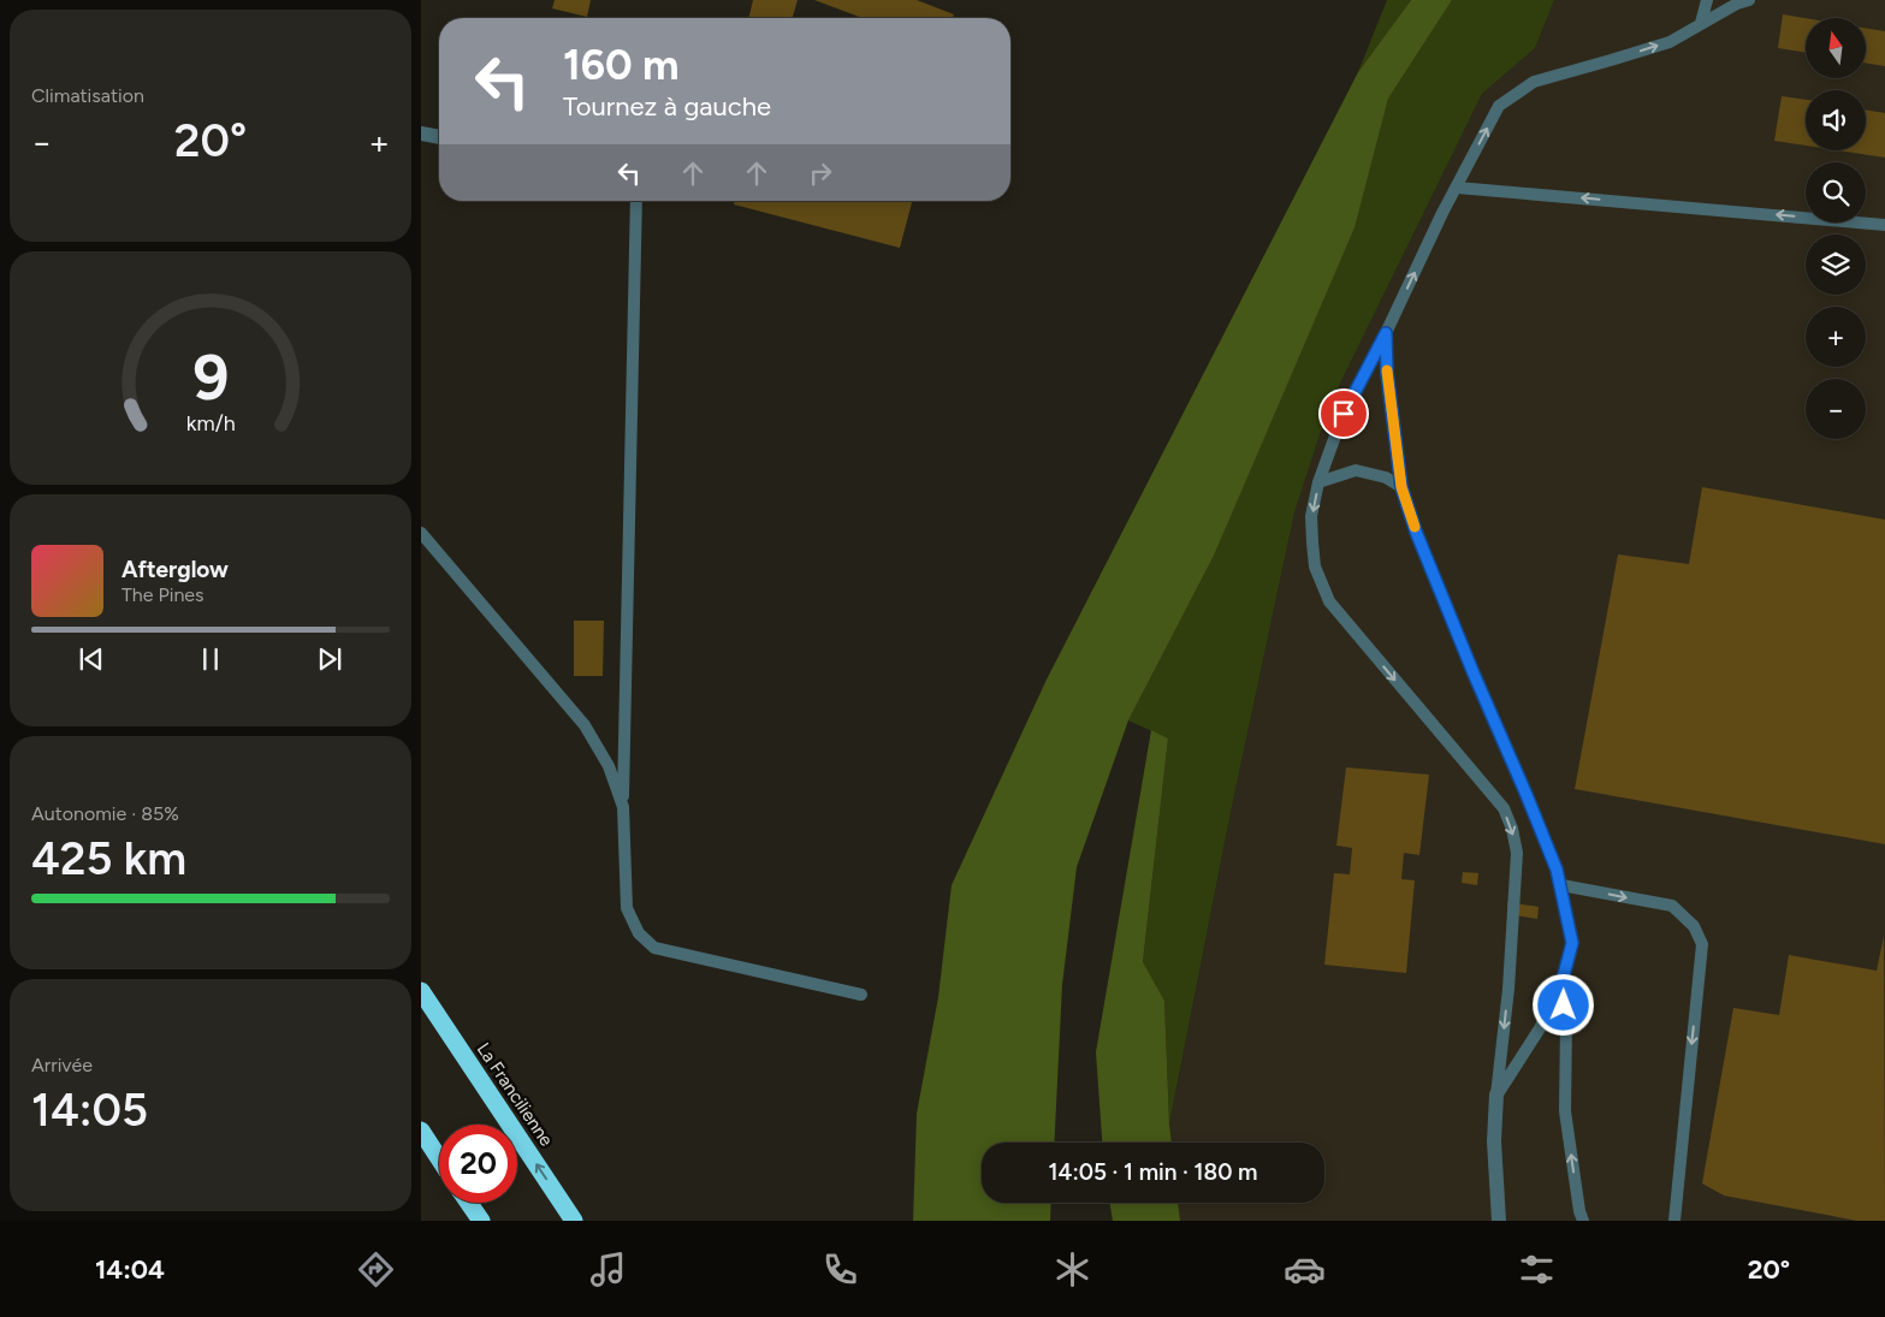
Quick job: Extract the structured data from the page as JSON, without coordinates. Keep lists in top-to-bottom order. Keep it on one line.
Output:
{"streets":{"highway":["La Francilienne"]},"one_way":["La Francilienne"],"north":"top","page":{"tile":["Climatisation",["Autonomie · 85%","425 km"],["Arrivée","14:05"]],"map_buttons":["+","−"],"turn":["160 m","Tournez à gauche"],"heat":["−","20°","+"],"song":["Afterglow","The Pines"],"limit":"20","trip":"14:05 · 1 min · 180 m","tabs":["14:04","20°"],"gauge":["9","km/h"]}}
